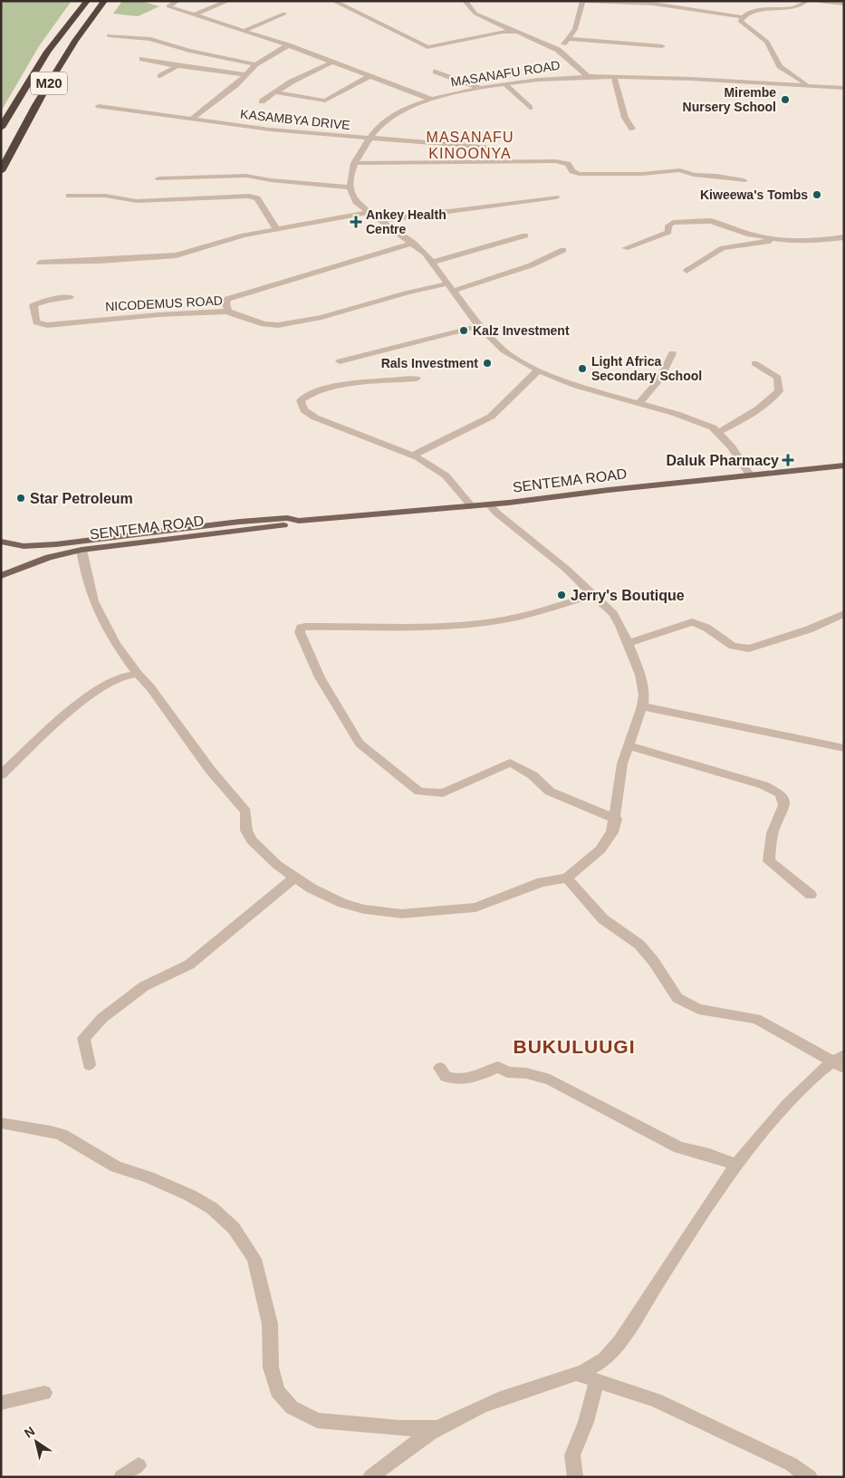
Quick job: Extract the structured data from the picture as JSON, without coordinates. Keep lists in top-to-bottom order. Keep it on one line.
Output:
{"streets":{"highway":["M20"],"main road":["SENTEMA ROAD"],"street":["MASANAFU ROAD","KASAMBYA DRIVE","NICODEMUS ROAD"]},"crossings":[["MASANAFU ROAD","KASAMBYA DRIVE"]],"districts":["MASANAFU KINOONYA","BUKULUUGI"],"places":{"other":["Mirembe Nursery School","Kiweewa's Tombs","Kalz Investment","Rals Investment","Light Africa Secondary School","Star Petroleum","Jerry's Boutique"],"health":["Ankey Health Centre","Daluk Pharmacy"]},"north":"top left"}
